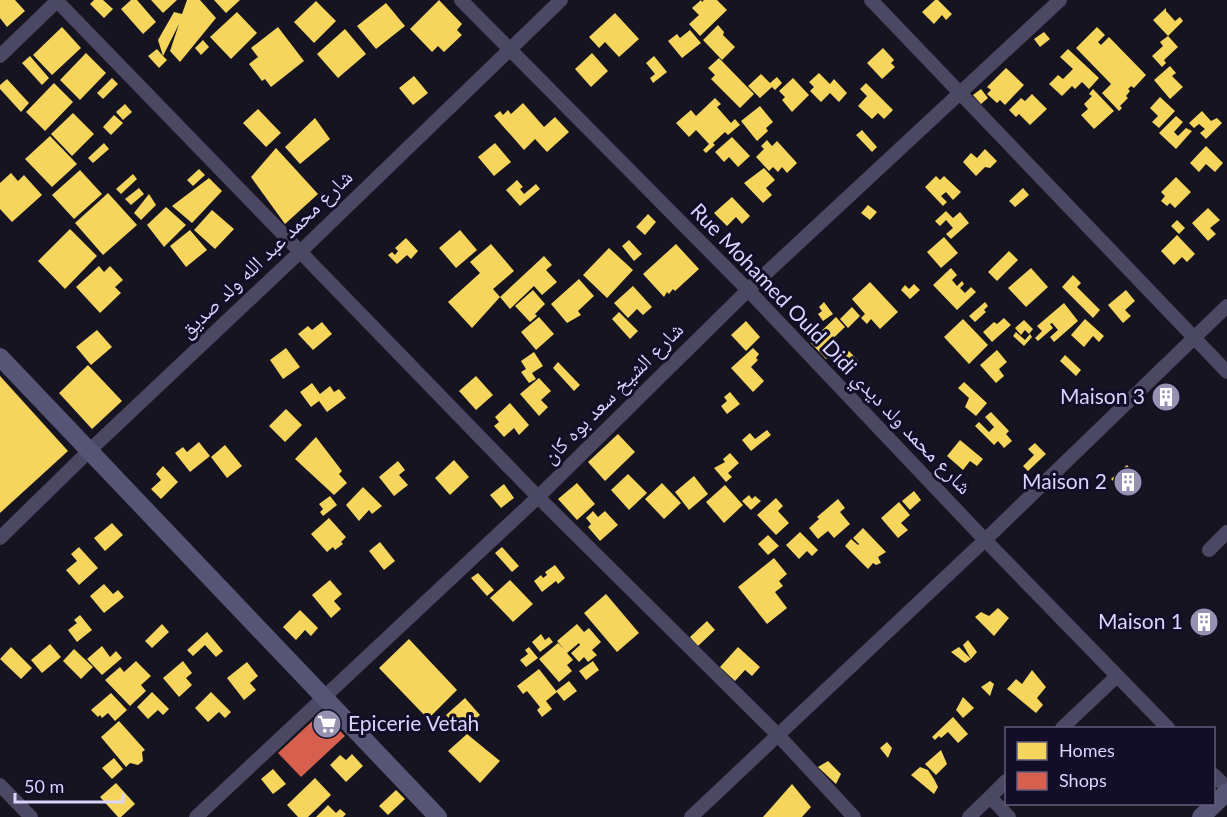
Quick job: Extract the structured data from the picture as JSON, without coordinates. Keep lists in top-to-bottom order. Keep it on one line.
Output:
{"streets":{"street":["شارع محمد عبد الله ولد صديق","Rue Mohamed Ould Didi شارع محمد ولد ديدي","شارع الشيخ سعد بوه كان"]},"crossings":[["شارع محمد عبد الله ولد صديق","Rue Mohamed Ould Didi شارع محمد ولد ديدي"],["Rue Mohamed Ould Didi شارع محمد ولد ديدي","شارع الشيخ سعد بوه كان"]],"places":{"building":["Maison 3","Maison 2","Maison 1"],"supermarket":["Epicerie Vetah"]},"legend":["Homes","Shops"],"scale_bar":"50 m"}
